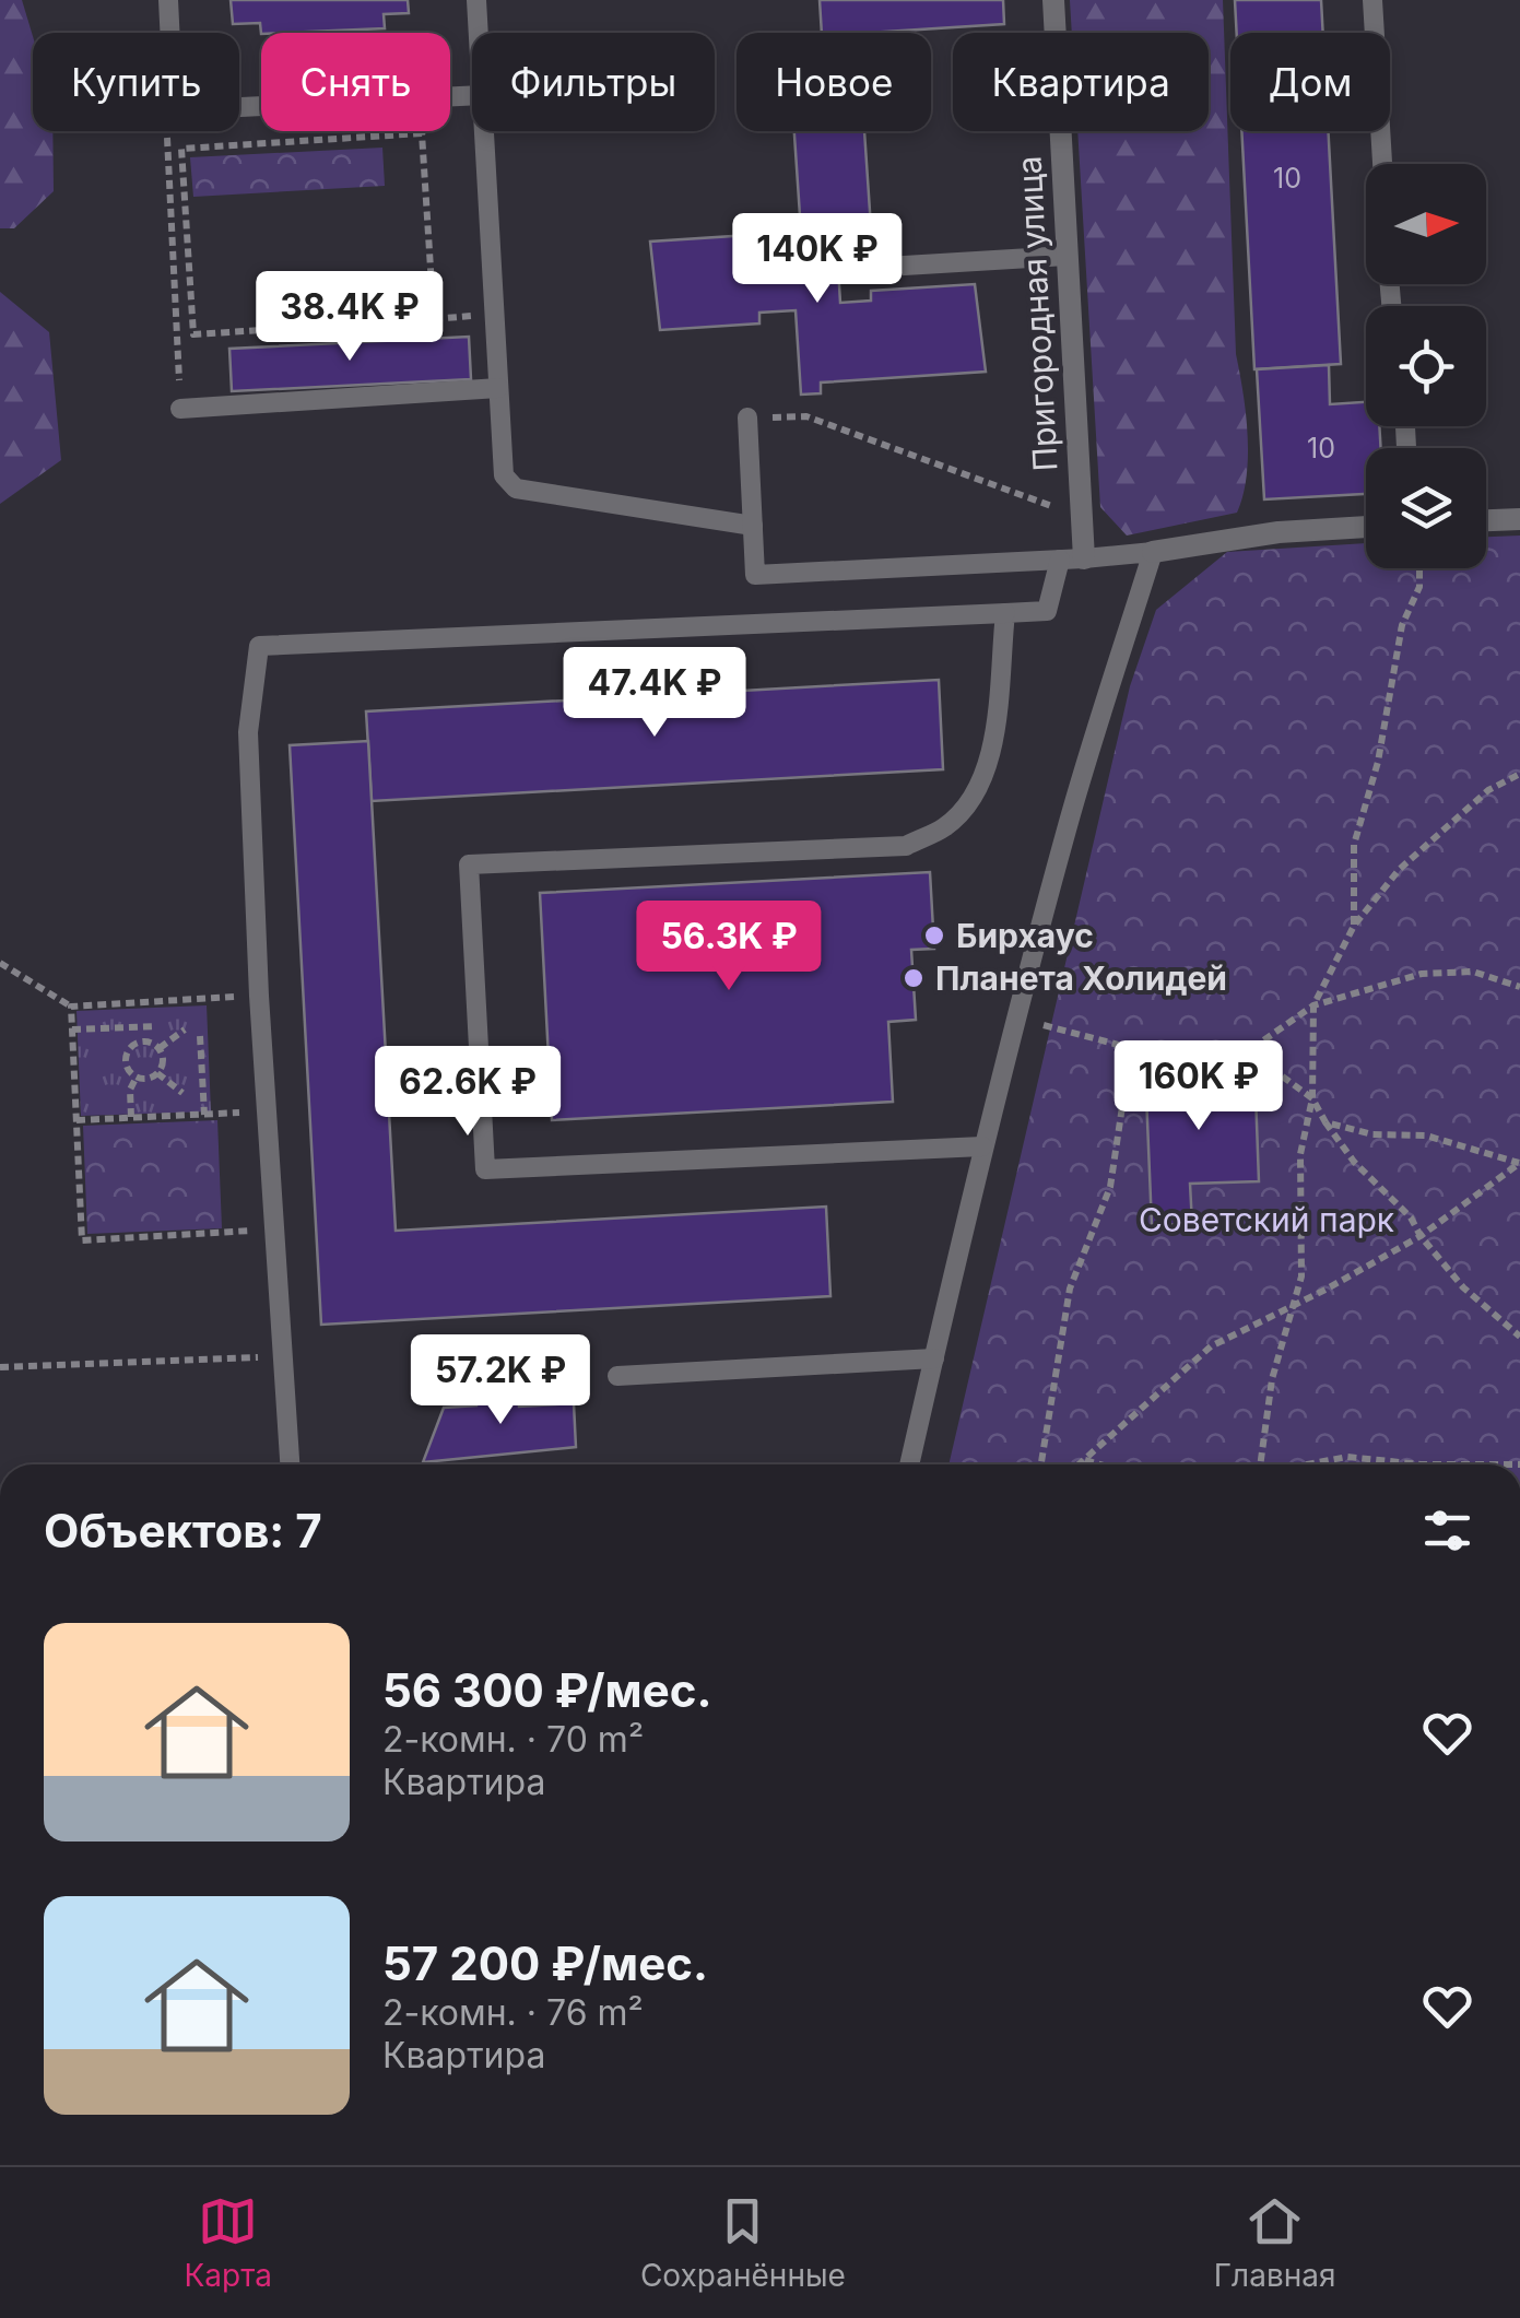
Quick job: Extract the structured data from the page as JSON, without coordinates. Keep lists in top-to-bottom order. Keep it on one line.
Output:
{"streets":{"street":["Пригородная улица"]},"parks":["Советский парк"],"places":["Бирхаус","Планета Холидей"],"house_numbers":["10","10"],"north":"right","page":{"chip":["Купить","Снять","Фильтры","Новое","Квартира","Дом"],"price":["140K ₽","38.4K ₽","47.4K ₽","56.3K ₽","160K ₽","62.6K ₽","57.2K ₽"],"heading":"Объектов: 7","list":[{"name":"56 300 ₽/мес.","note":"2-комн. · 70 m² · Квартира"},{"name":"57 200 ₽/мес.","note":"2-комн. · 76 m² · Квартира"}],"tabs":["Карта","Сохранённые","Главная"]}}
